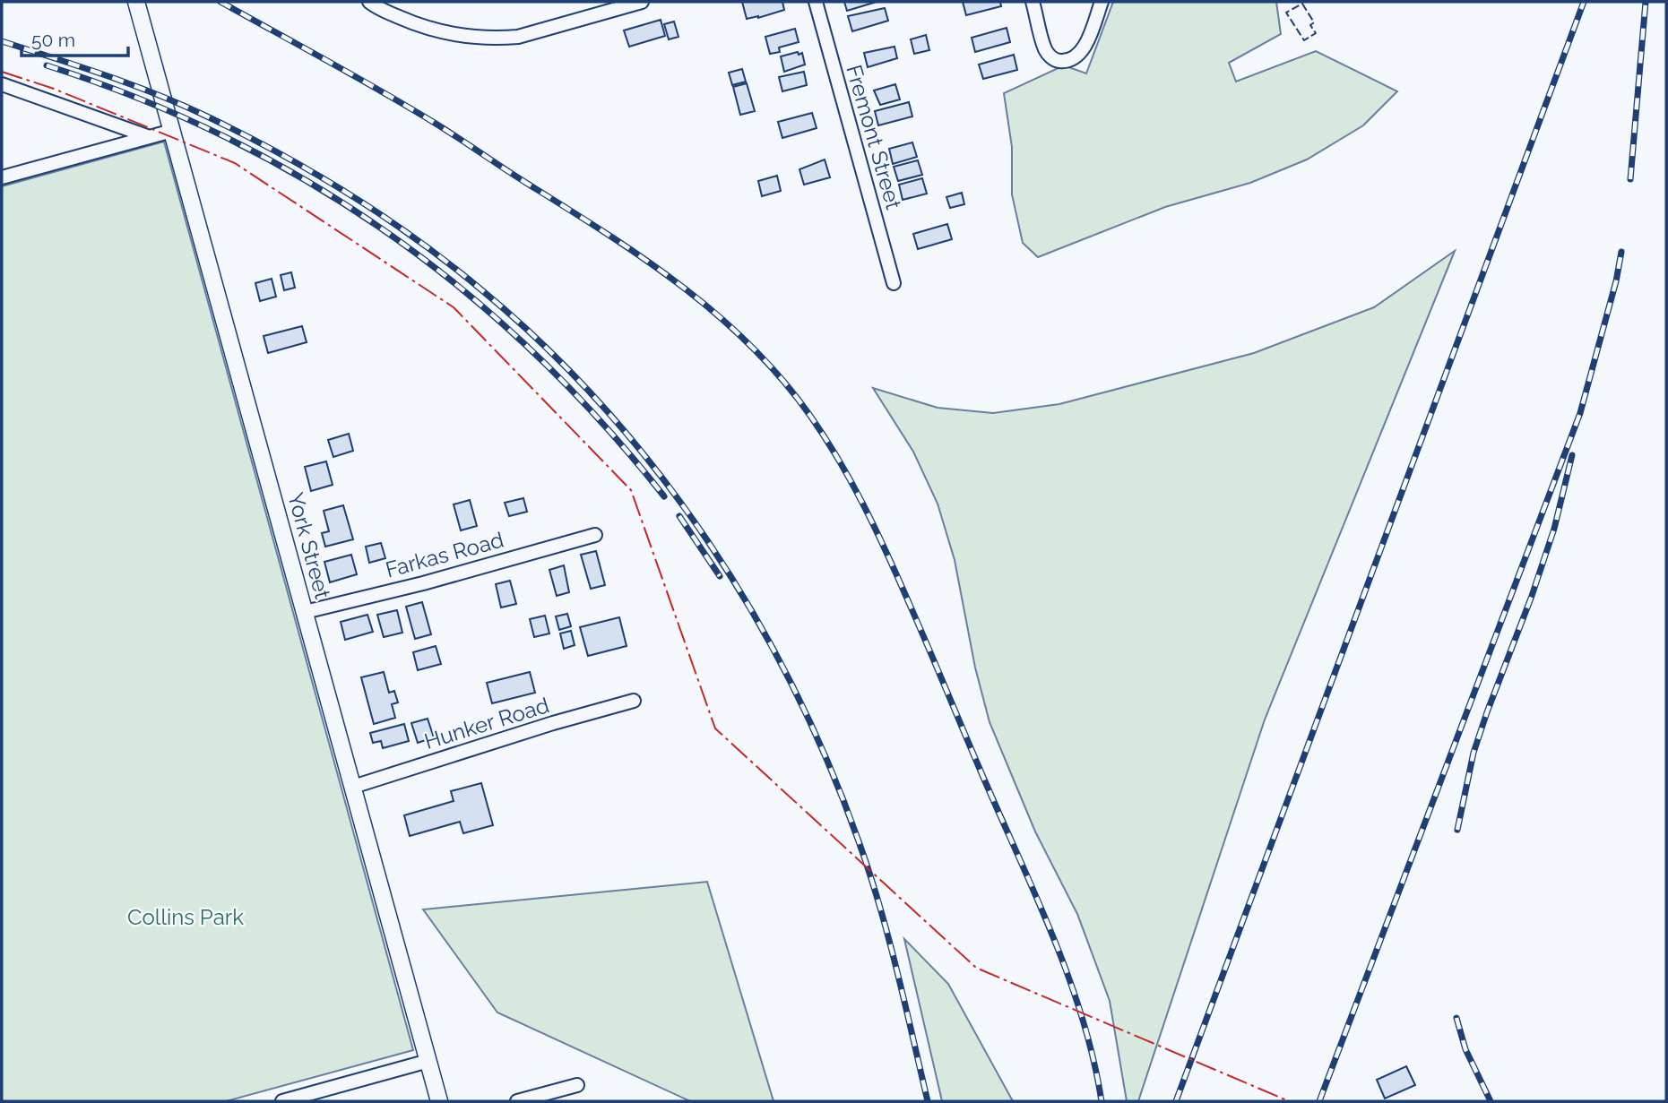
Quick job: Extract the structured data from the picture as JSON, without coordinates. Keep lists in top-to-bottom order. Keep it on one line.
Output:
{"streets":{"street":["Fremont Street","York Street","Farkas Road","Hunker Road"]},"crossings":[["York Street","Farkas Road"],["York Street","Hunker Road"]],"parks":["Collins Park"],"scale_bar":"50 m"}
